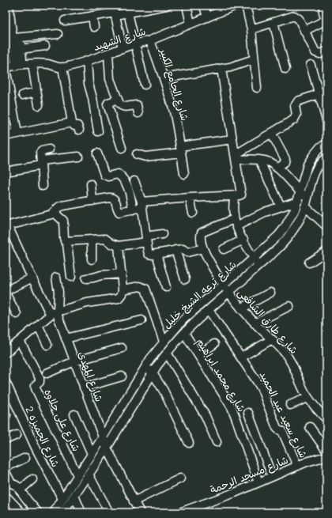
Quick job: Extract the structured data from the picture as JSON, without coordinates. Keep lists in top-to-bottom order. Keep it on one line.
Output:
{"streets":{"street":["شارع الشهيد","شارع الجامع الكبير","شارع ترعه الشيخ خليل","شارع طارق الشافعى","شارع محمد ابراهيم","شارع المهدى","شارع سعيد عبد الحميد","شارع على حلاوه","شارع الجميزه 2","شارع مسجد الرحمة"]},"crossings":[["شارع الشهيد","شارع الجامع الكبير"],["شارع ترعه الشيخ خليل","شارع طارق الشافعى"],["شارع ترعه الشيخ خليل","شارع محمد ابراهيم"],["شارع ترعه الشيخ خليل","شارع المهدى"],["شارع ترعه الشيخ خليل","شارع سعيد عبد الحميد"],["شارع ترعه الشيخ خليل","شارع على حلاوه"],["شارع ترعه الشيخ خليل","شارع الجميزه 2"],["شارع محمد ابراهيم","شارع مسجد الرحمة"],["شارع سعيد عبد الحميد","شارع مسجد الرحمة"]]}
